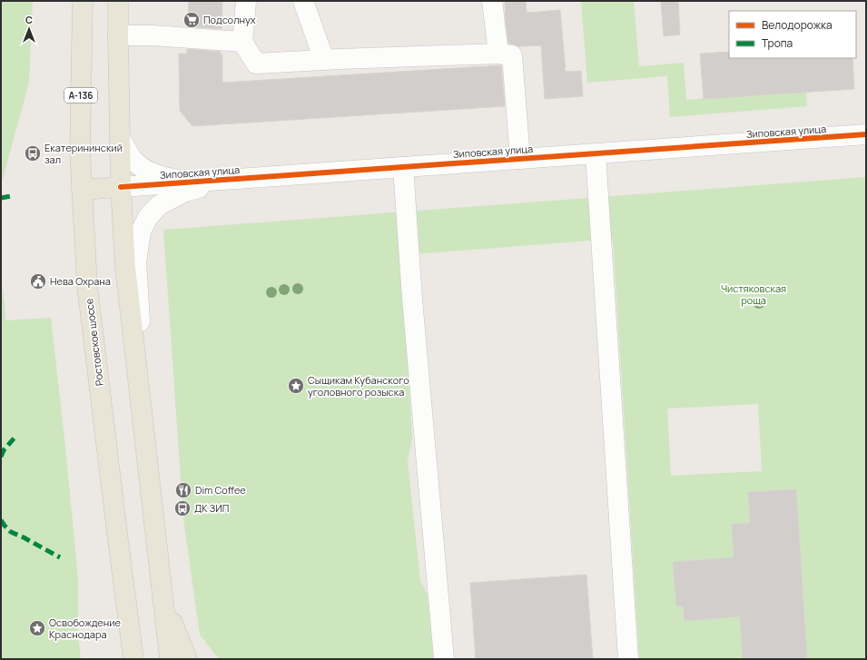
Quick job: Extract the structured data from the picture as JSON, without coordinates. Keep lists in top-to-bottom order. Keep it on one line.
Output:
{"streets":{"main road":["А-136","Зиповская улица","Ростовское шоссе"]},"crossings":[["Зиповская улица","Ростовское шоссе"]],"parks":["Чистяковская роща"],"places":{"supermarket":["Подсолнух"],"bus stop":["Екатерининский зал","ДК ЗИП"],"public building":["Нева Охрана"],"place":["Сыщикам Кубанского уголовного розыска","Освобождение Краснодара"],"restaurant":["Dim Coffee"]},"legend":["Велодорожка","Тропа"],"north":"top"}
